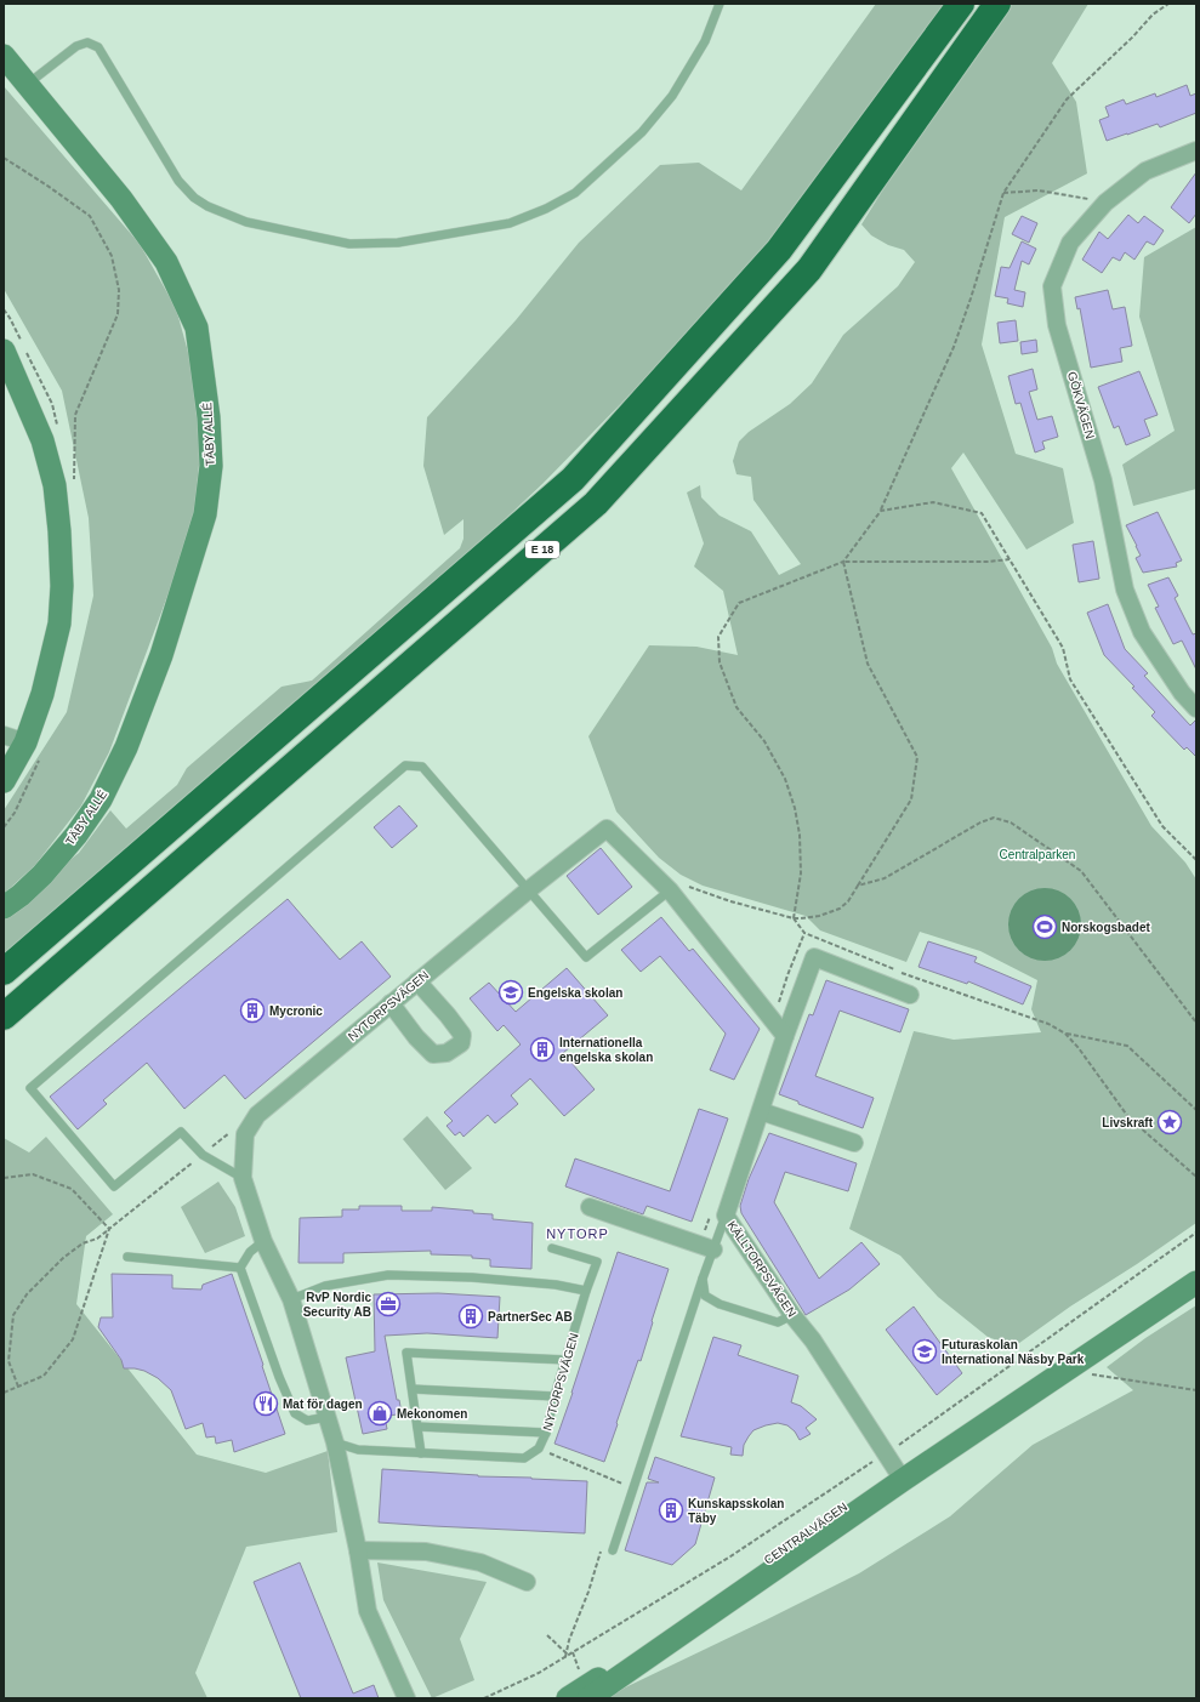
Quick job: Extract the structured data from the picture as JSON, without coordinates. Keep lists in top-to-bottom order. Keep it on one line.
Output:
{"streets":{"highway":["E 18"],"street":["GÖKVÄGEN","TÄBY ALLÉ","NYTORPSVÄGEN","KÄLLTORPSVÄGEN","CENTRALVÄGEN"]},"crossings":[["KÄLLTORPSVÄGEN","CENTRALVÄGEN"]],"districts":["NYTORP"],"parks":["Centralparken"],"places":{"sports":["Norskogsbadet"],"school or university":["Engelska skolan","Futuraskolan International Näsby Park"],"building":["Mycronic","Internationella engelska skolan","PartnerSec AB","Kunskapsskolan Täby"],"place":["Livskraft"],"office":["RvP Nordic Security AB"],"restaurant":["Mat för dagen"],"shop":["Mekonomen"]}}
